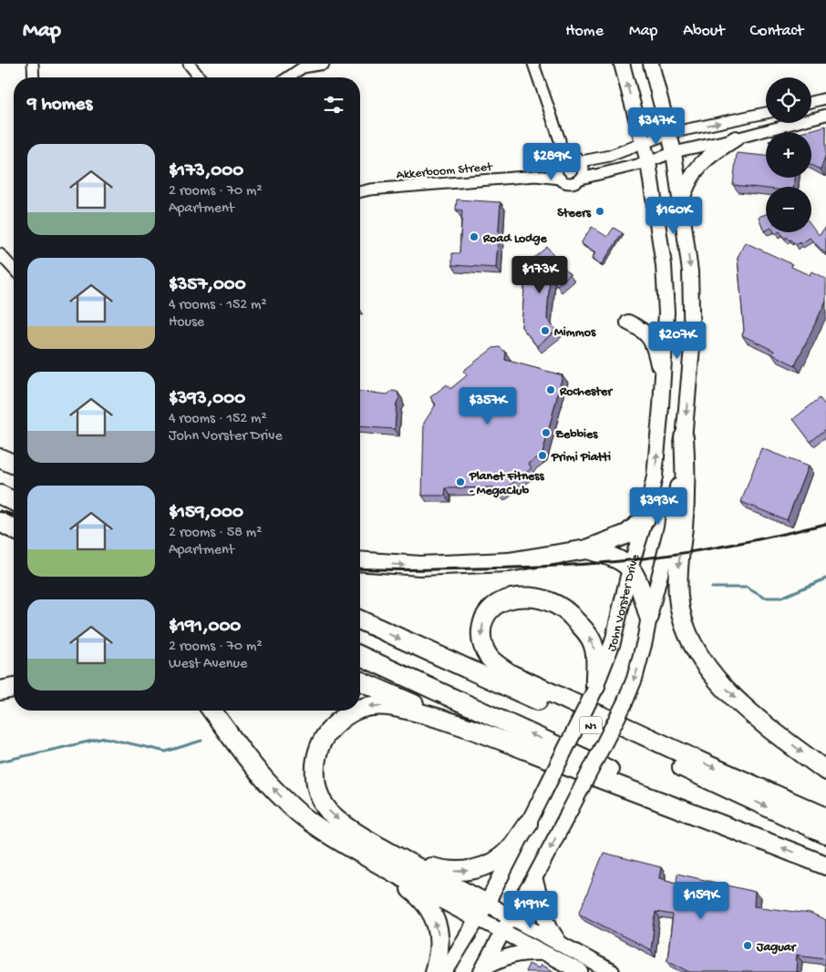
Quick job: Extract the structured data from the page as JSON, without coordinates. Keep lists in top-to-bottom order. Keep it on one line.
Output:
{"streets":{"highway":["N1"],"main road":["John Vorster Drive"],"street":["Akkerboom Street"]},"places":["Steers","Road Lodge","Mimmos","Rochester","Zebbies","Primi Piatti","Planet Fitness - MegaClub","Jaguar"],"page":{"header":"Map","nav":["Home","Map","About","Contact"],"map_buttons":["+","−"],"heading":"9 homes","price":["$347K","$289K","$160K","$173K","$207K","$357K","$393K","$159K","$191K"],"list":[{"name":"$173,000","note":"2 rooms · 70 m² · Apartment"},{"name":"$357,000","note":"4 rooms · 152 m² · House"},{"name":"$393,000","note":"4 rooms · 152 m² · John Vorster Drive"},{"name":"$159,000","note":"2 rooms · 58 m² · Apartment"},{"name":"$191,000","note":"2 rooms · 70 m² · West Avenue"}]}}
